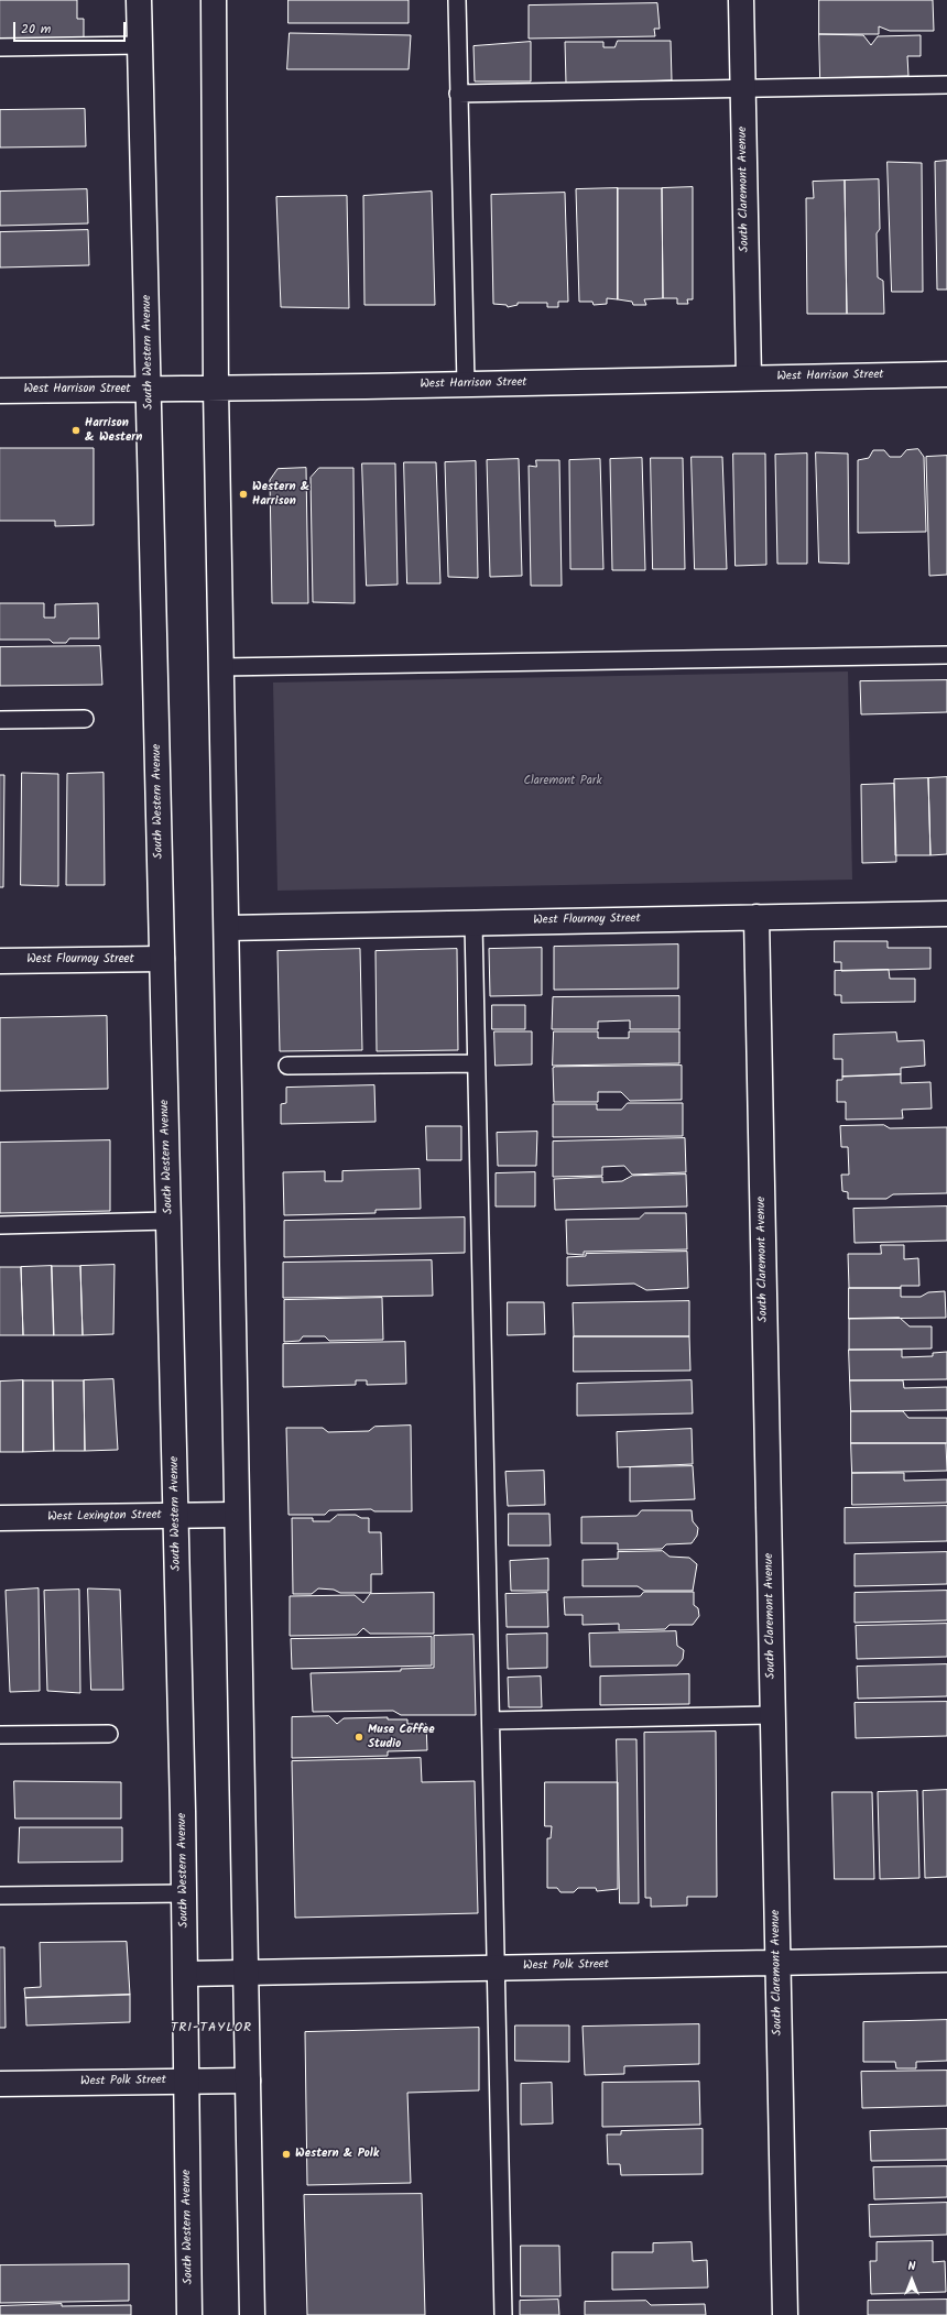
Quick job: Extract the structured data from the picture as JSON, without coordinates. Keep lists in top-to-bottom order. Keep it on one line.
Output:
{"streets":{"street":["South Claremont Avenue","South Western Avenue","West Harrison Street","West Flournoy Street","West Lexington Street","West Polk Street"]},"crossings":[["South Claremont Avenue","West Harrison Street"],["South Claremont Avenue","West Flournoy Street"],["South Claremont Avenue","West Polk Street"],["South Western Avenue","West Harrison Street"],["South Western Avenue","West Flournoy Street"],["South Western Avenue","West Lexington Street"],["South Western Avenue","West Polk Street"]],"districts":["TRI-TAYLOR"],"parks":["Claremont Park"],"places":["Harrison & Western","Western & Harrison","Muse Coffee Studio","Western & Polk"],"scale_bar":"20 m","north":"top"}
